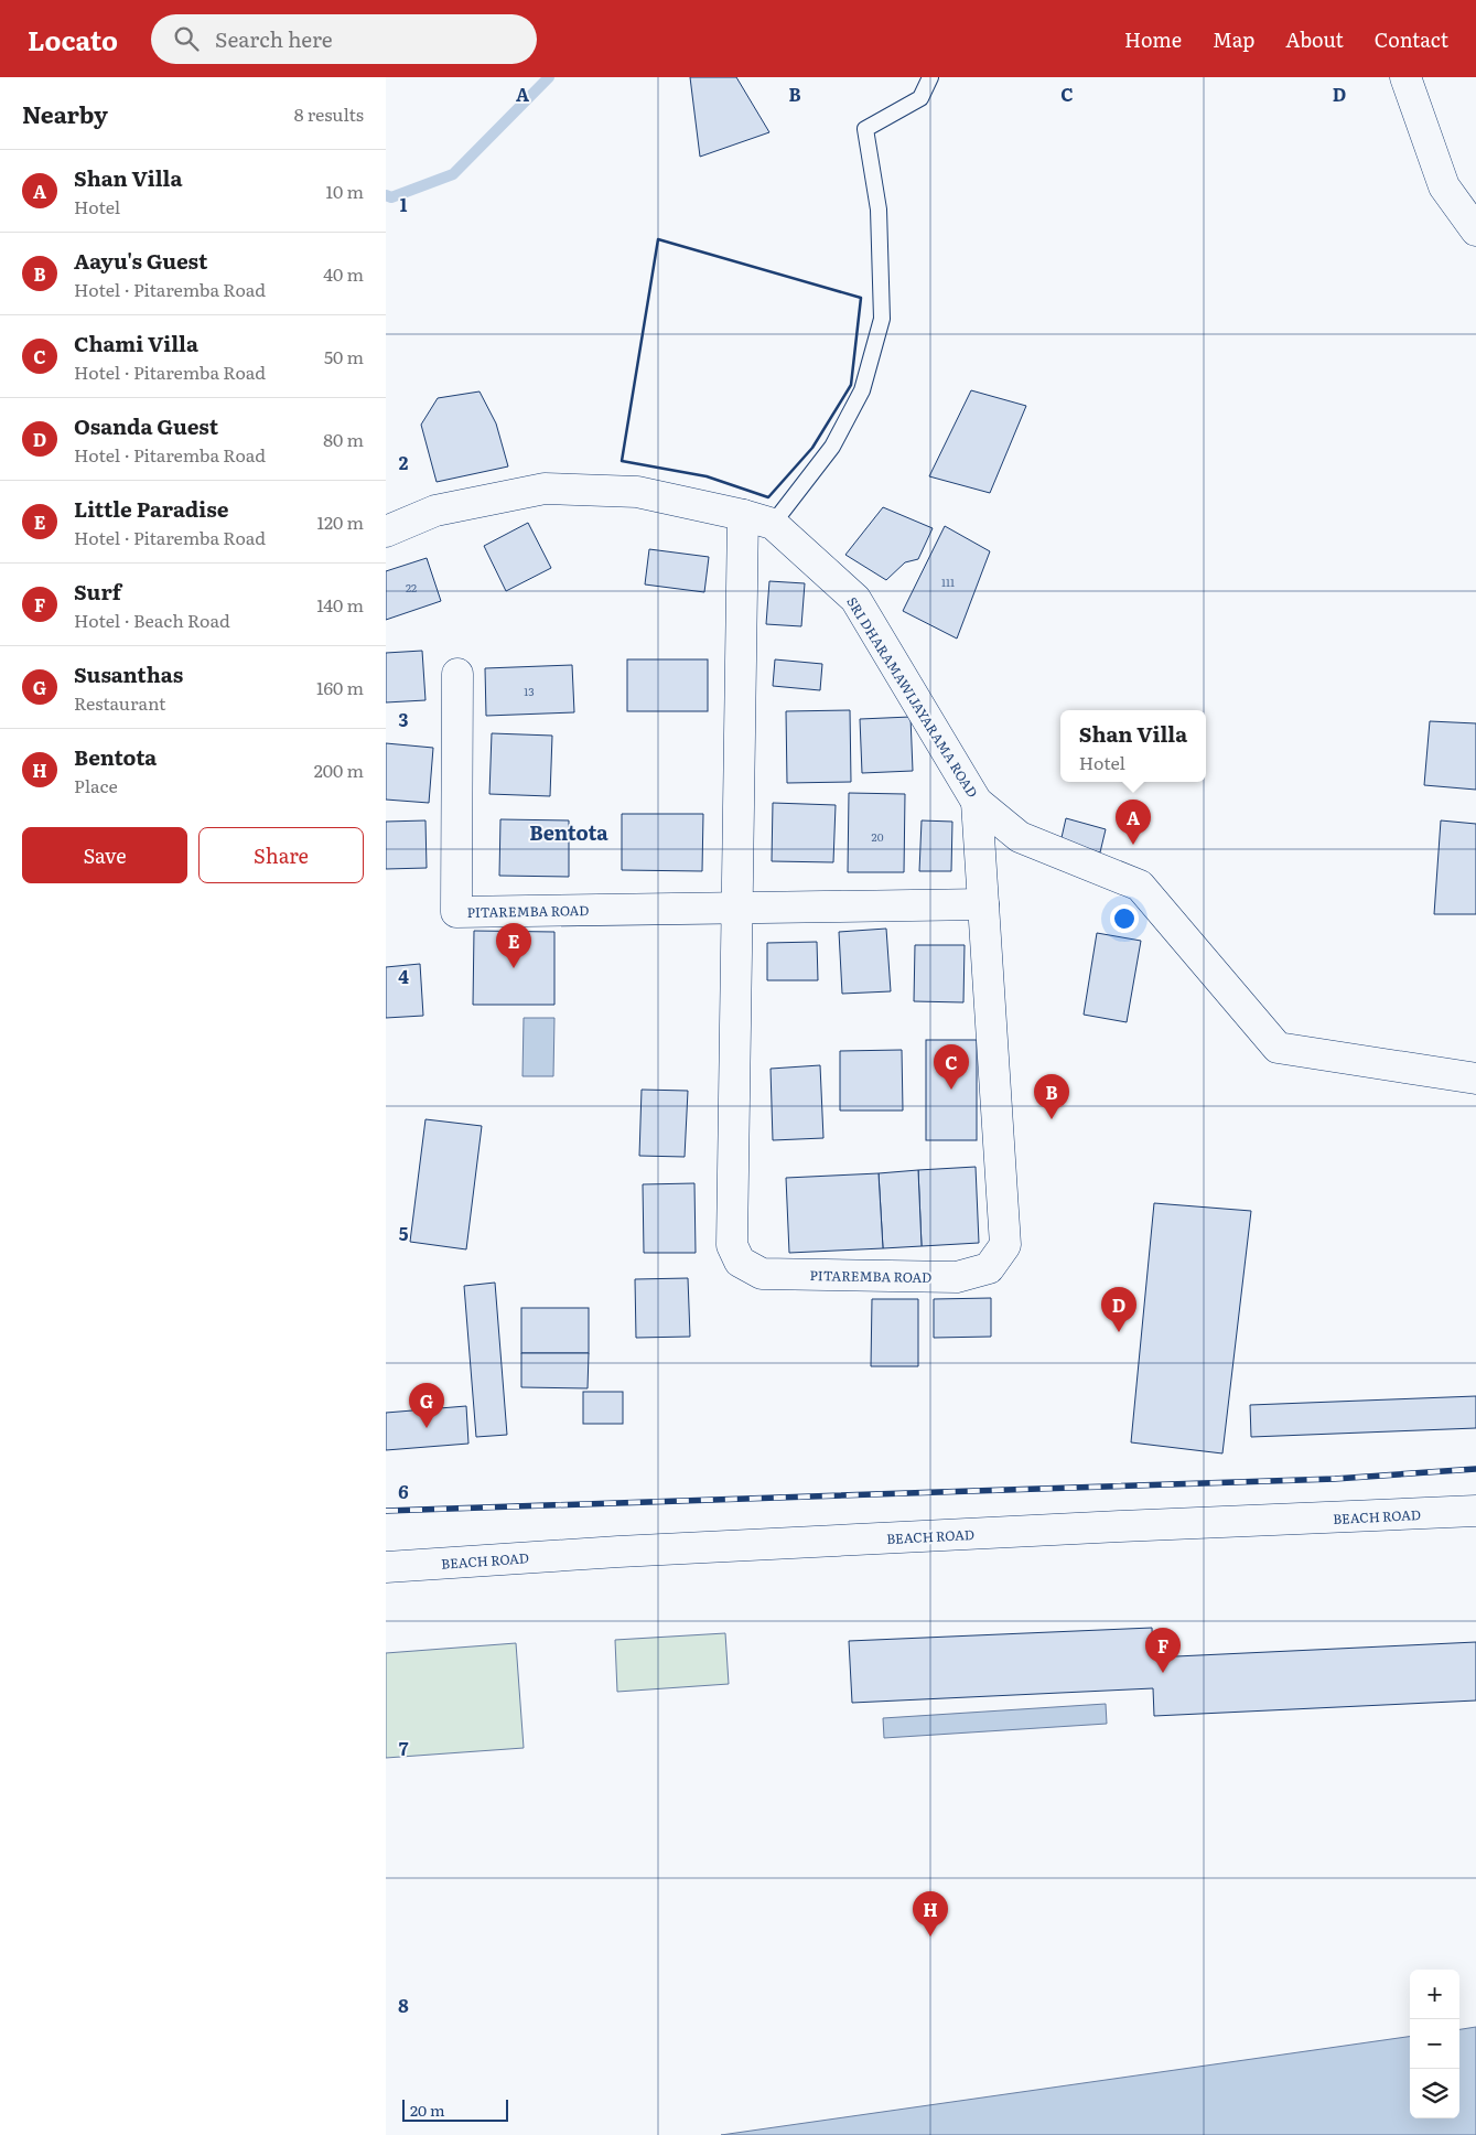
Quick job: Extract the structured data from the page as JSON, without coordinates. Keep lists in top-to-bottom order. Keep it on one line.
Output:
{"streets":{"street":["SRI DHARAMAWIJAYARAMA ROAD","PITAREMBA ROAD","BEACH ROAD"]},"crossings":[["SRI DHARAMAWIJAYARAMA ROAD","PITAREMBA ROAD"]],"districts":["Bentota"],"house_numbers":["111","22","13","20"],"scale_bar":"20 m","page":{"header":"Locato","search":"Search here","nav":["Home","Map","About","Contact"],"heading":["Nearby","8 results"],"list":[{"mark":"A","name":"Shan Villa","note":"Hotel","value":"10 m"},{"mark":"B","name":"Aayu's Guest","note":"Hotel · Pitaremba Road","value":"40 m"},{"mark":"C","name":"Chami Villa","note":"Hotel · Pitaremba Road","value":"50 m"},{"mark":"D","name":"Osanda Guest","note":"Hotel · Pitaremba Road","value":"80 m"},{"mark":"E","name":"Little Paradise","note":"Hotel · Pitaremba Road","value":"120 m"},{"mark":"F","name":"Surf","note":"Hotel · Beach Road","value":"140 m"},{"mark":"G","name":"Susanthas","note":"Restaurant","value":"160 m"},{"mark":"H","name":"Bentota","note":"Place","value":"200 m"}],"popup":["Shan Villa","Hotel"],"pins":["A","E","C","B","D","G","F","H"],"buttons":["Save","Share"],"map_buttons":["+","−"],"scale":"20 m"},"grid":{"columns":["A","B","C","D"],"rows":["1","2","3","4","5","6","7","8"]}}
